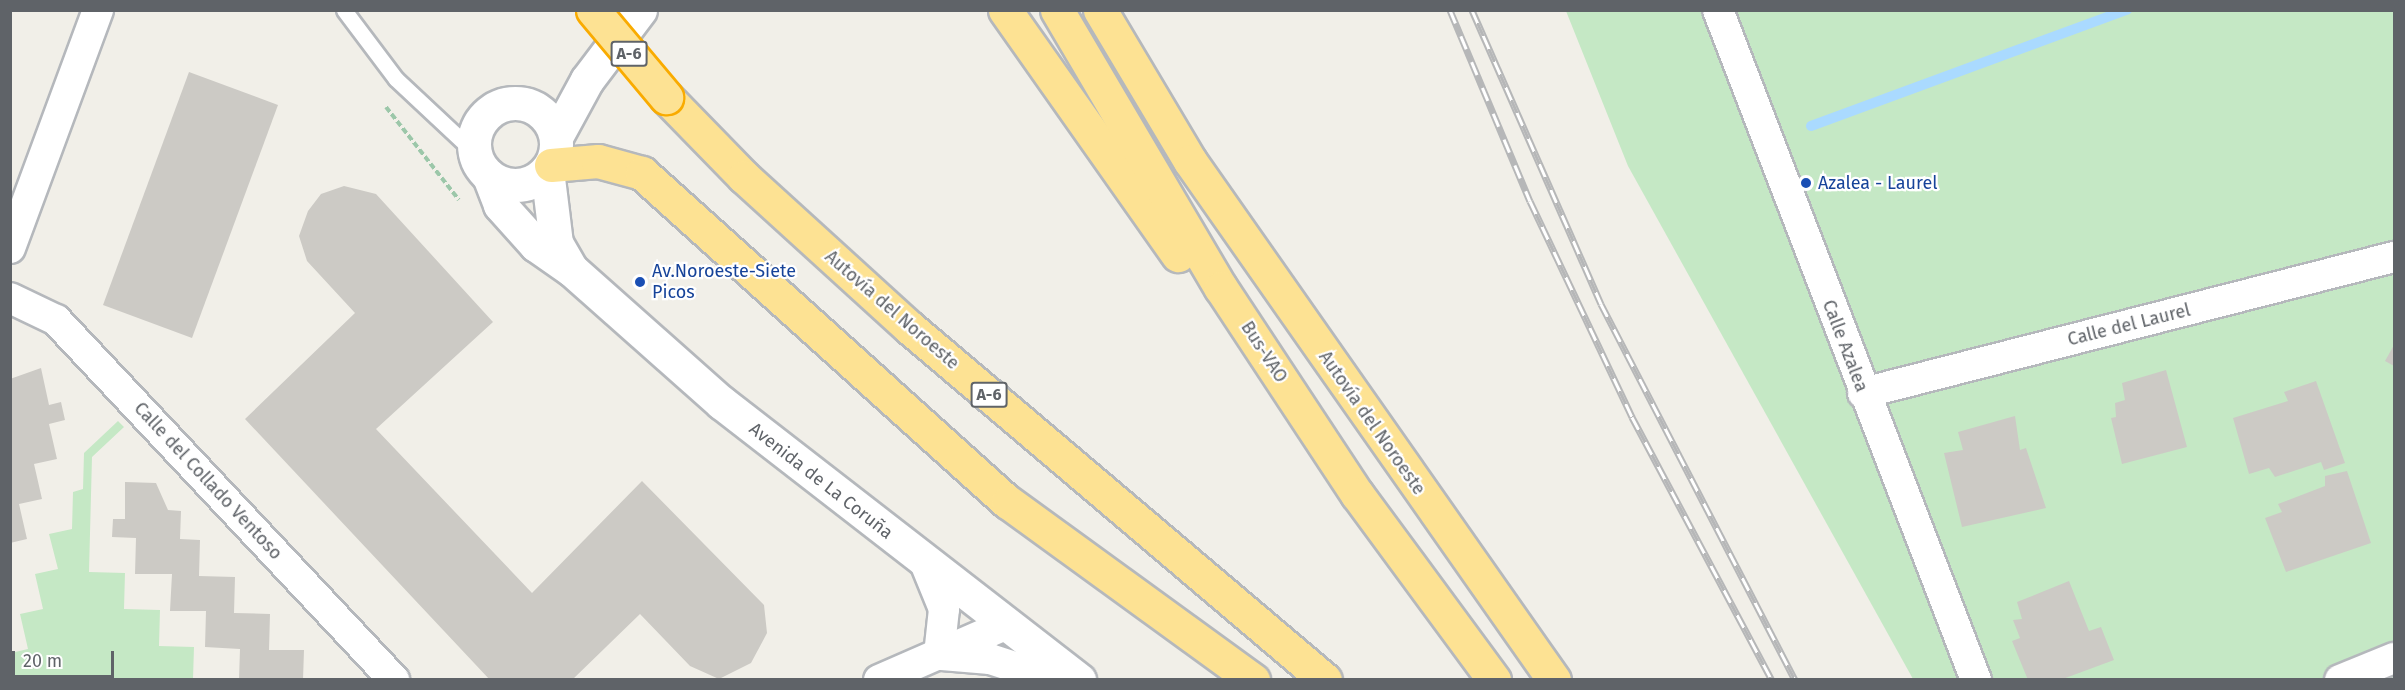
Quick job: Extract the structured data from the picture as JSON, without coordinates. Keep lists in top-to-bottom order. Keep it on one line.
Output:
{"streets":{"highway":["A-6","Autovía del Noroeste","Bus-VAO"],"street":["Calle del Laurel","Calle Azalea","Calle del Collado Ventoso","Avenida de La Coruña"]},"crossings":[["Calle del Laurel","Calle Azalea"]],"places":["Azalea - Laurel","Av.Noroeste-Siete Picos"],"scale_bar":"20 m"}
